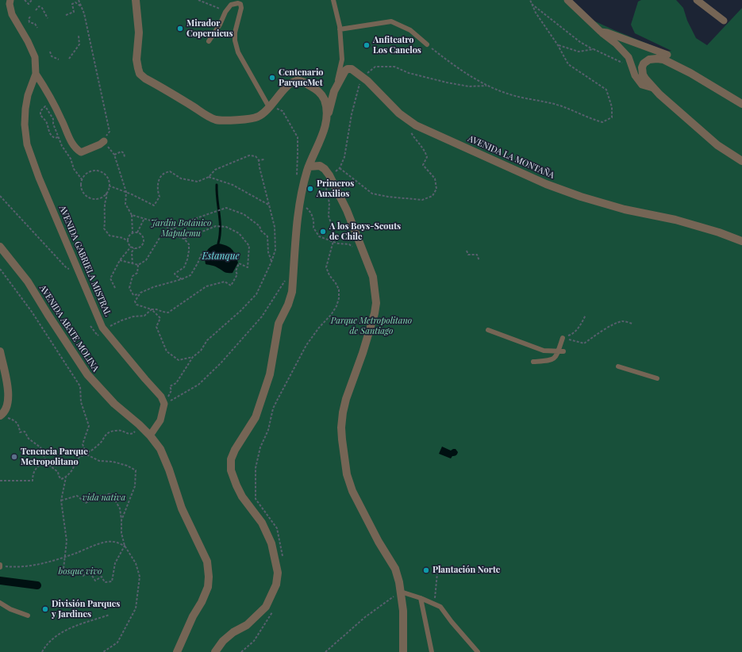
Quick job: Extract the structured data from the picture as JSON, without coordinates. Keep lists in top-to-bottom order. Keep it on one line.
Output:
{"streets":{"street":["AVENIDA LA MONTAÑA","AVENIDA GABRIELA MISTRAL","AVENIDA ABATE MOLINA"]},"water":["Estanque"],"parks":["Jardín Botánico Mapulemu","Parque Metropolitano de Santiago","vida nativa","bosque vivo"],"places":["Mirador Copernicus","Anfiteatro Los Canelos","Centenario ParqueMet","Primeros Auxilios","A los Boys-Scouts de Chile","Tenencia Parque Metropolitano","Plantación Norte","División Parques y Jardines"]}
